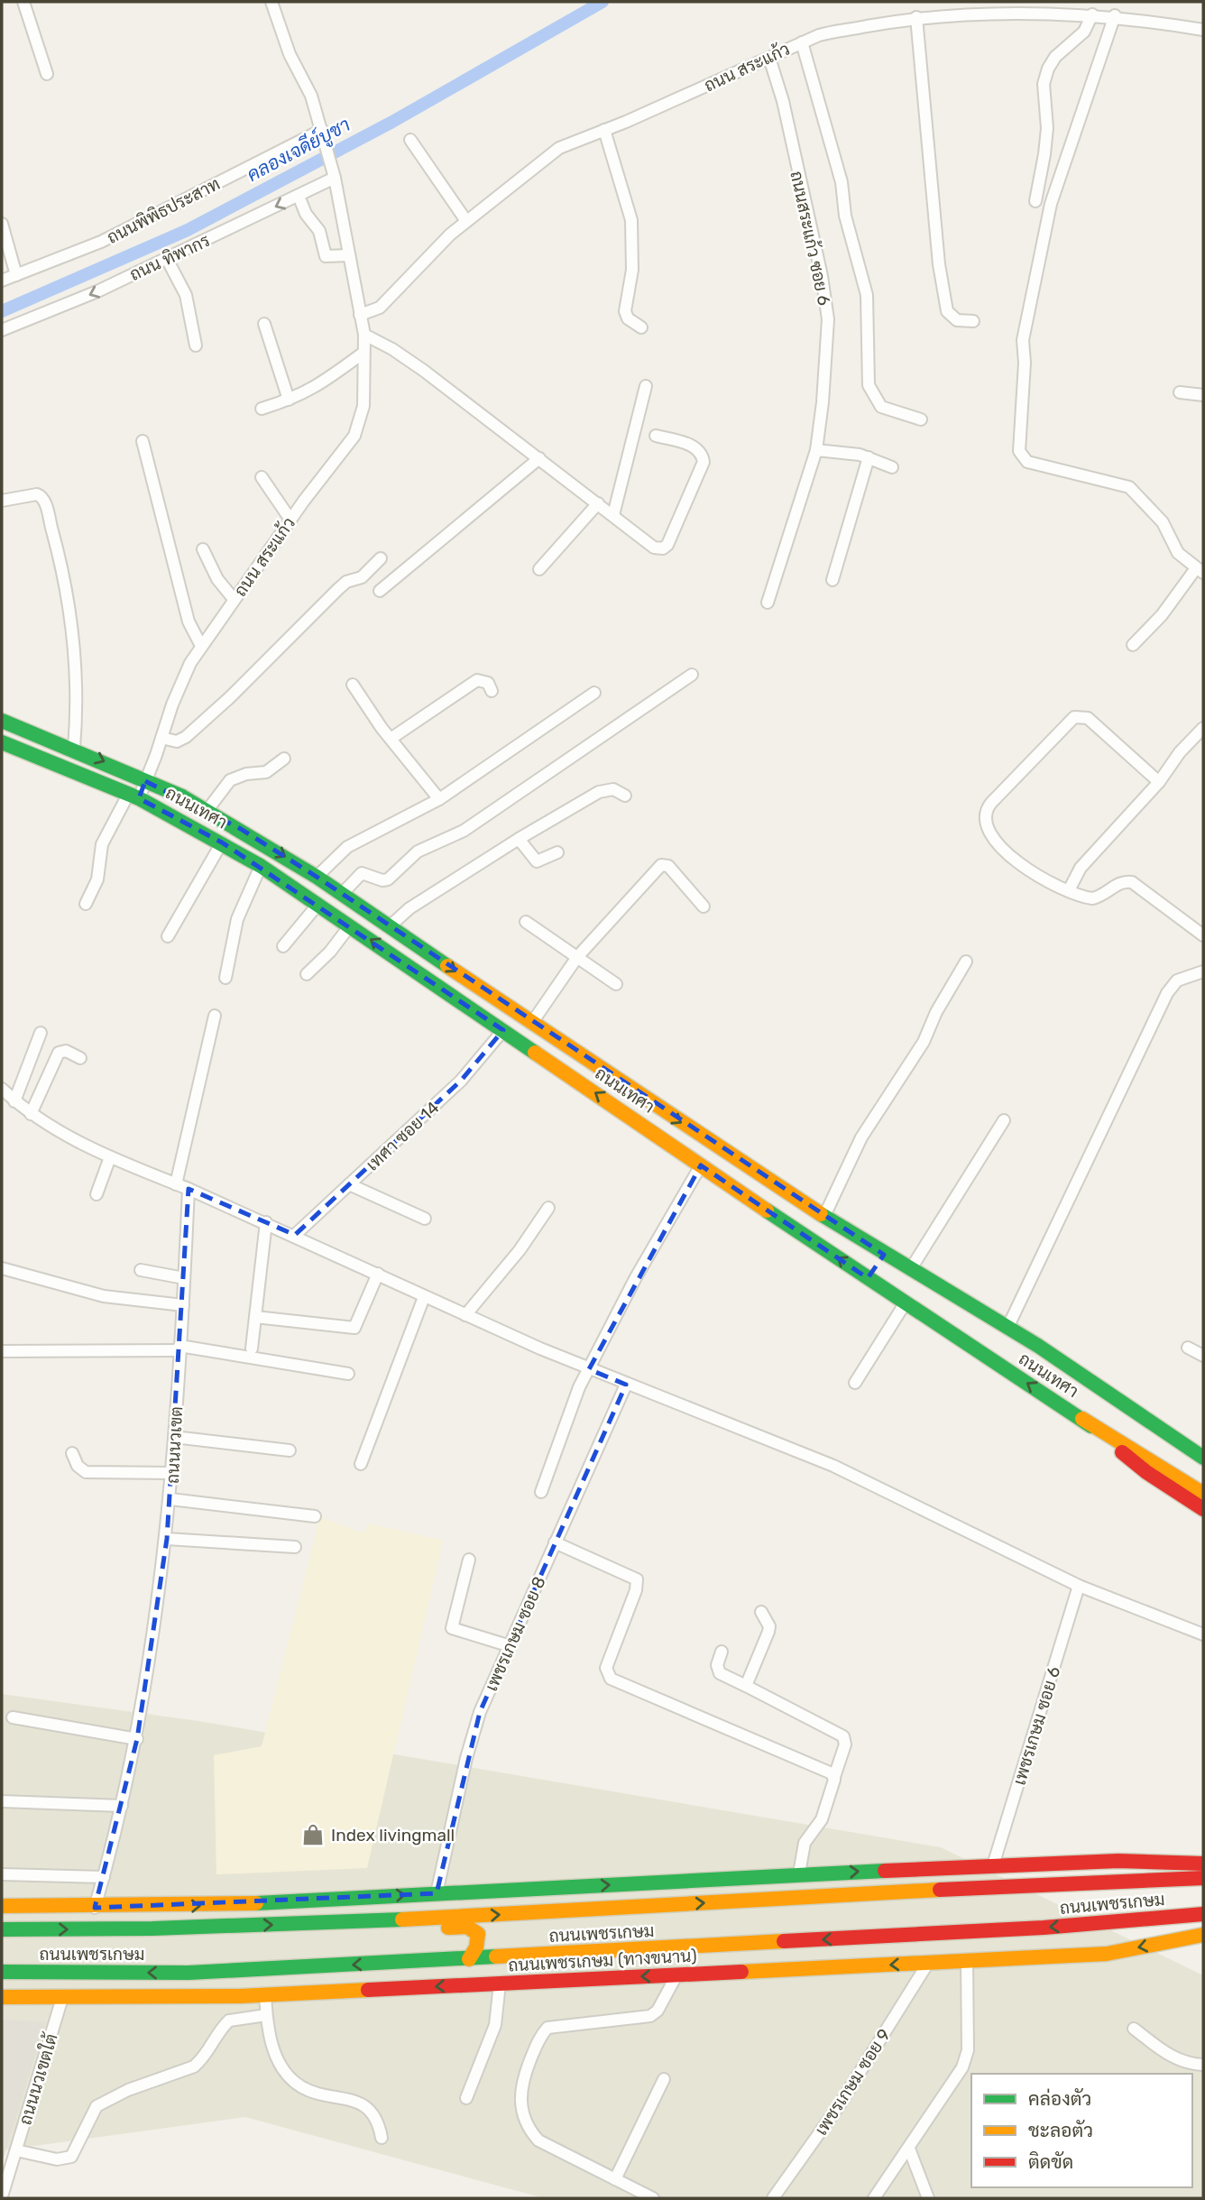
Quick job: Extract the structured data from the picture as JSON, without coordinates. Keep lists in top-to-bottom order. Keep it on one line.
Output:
{"streets":{"main road":["ถนนเทศา","ถนนเพชรเกษม","ถนนเพชรเกษม (ทางขนาน)"],"street":["ถนน สระแก้ว","ถนนพิพิธประสาท","ถนนสระแก้ว ซอย 6","ถนน ทิพากร","เทศา ซอย 14","ถนนนวเขต","เพชรเกษม ซอย 8","เพชรเกษม ซอย 6","ถนนนวเขตใต้","เพชรเกษม ซอย 9"]},"crossings":[["ถนน สระแก้ว","ถนนพิพิธประสาท"],["ถนน สระแก้ว","ถนนสระแก้ว ซอย 6"],["ถนน สระแก้ว","ถนน ทิพากร"],["ถนน สระแก้ว","ถนนเทศา"],["ถนนเทศา","เทศา ซอย 14"],["ถนนเพชรเกษม (ทางขนาน)","ถนนนวเขตใต้"],["ถนนเพชรเกษม (ทางขนาน)","เพชรเกษม ซอย 9"]],"one_way":["ถนน ทิพากร"],"water":["คลองเจดีย์บูชา"],"places":{"shop":["Index livingmall"]},"legend":["คล่องตัว","ชะลอตัว","ติดขัด"]}
